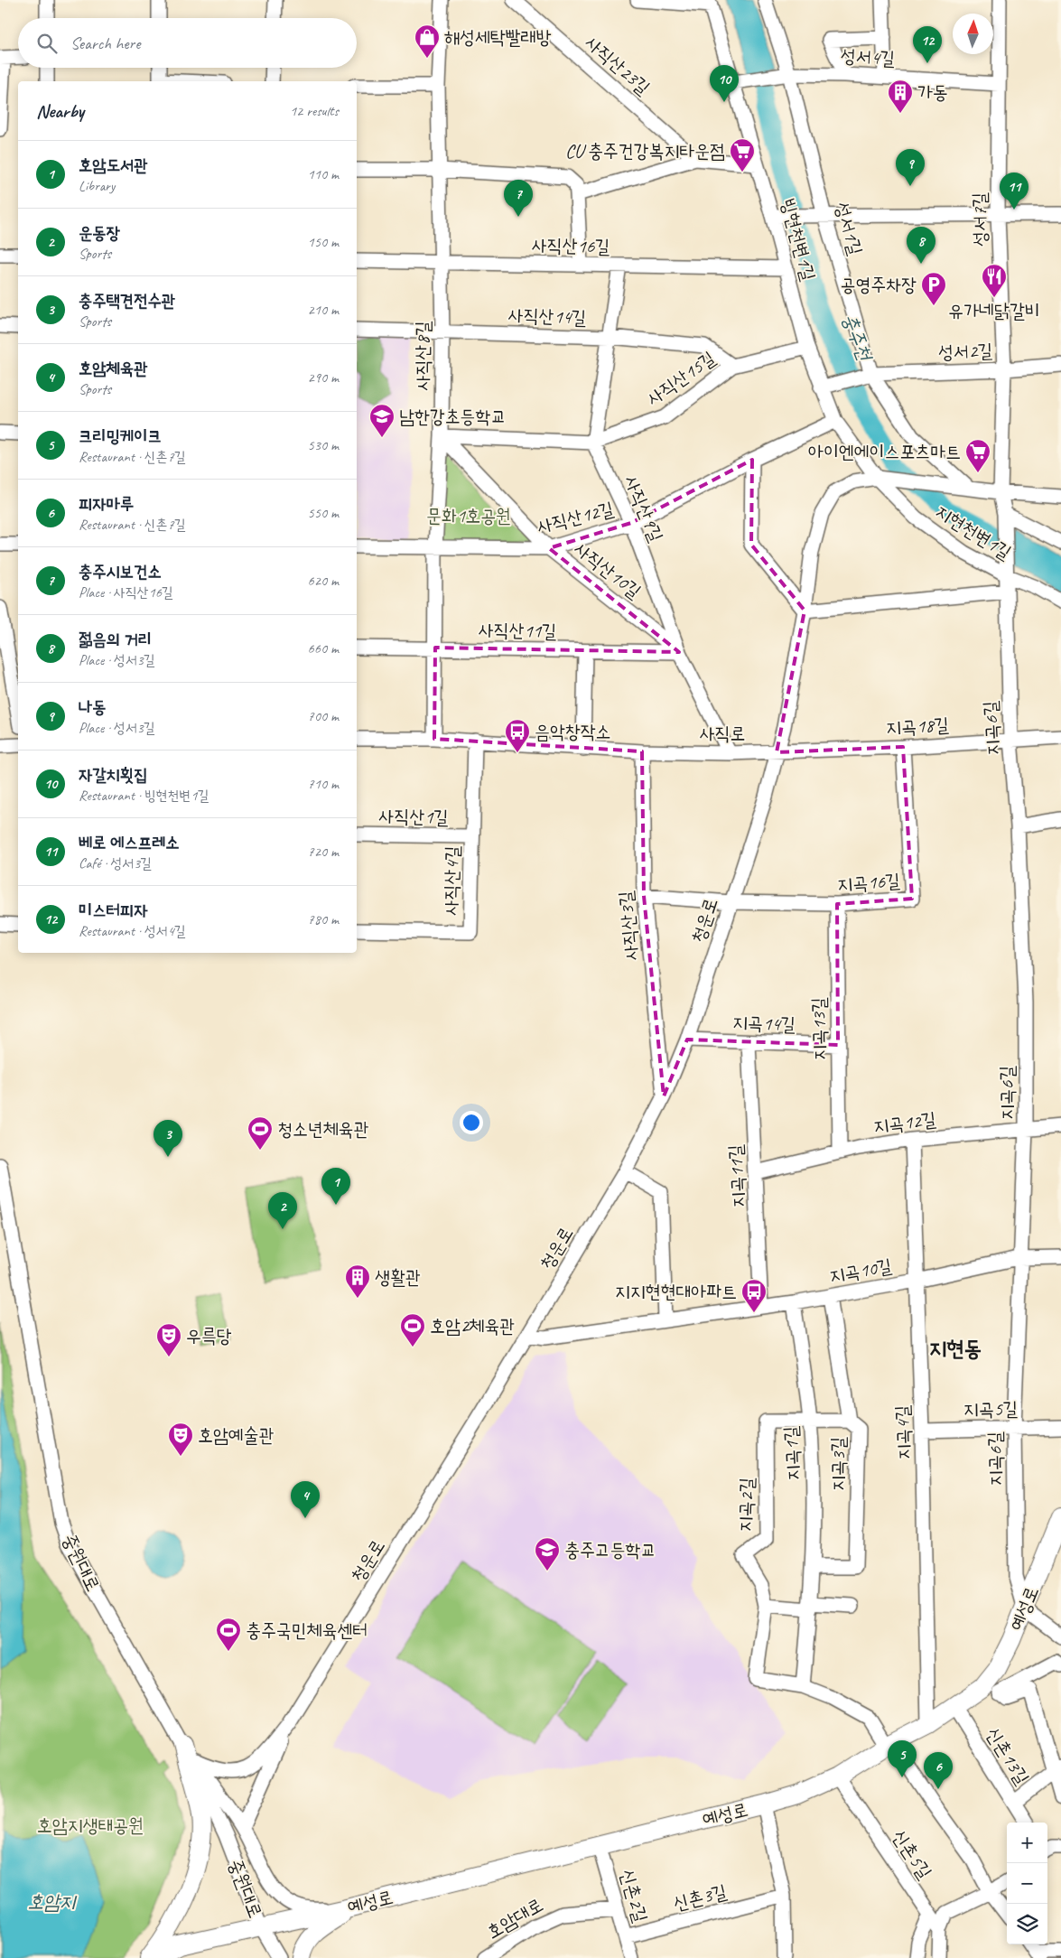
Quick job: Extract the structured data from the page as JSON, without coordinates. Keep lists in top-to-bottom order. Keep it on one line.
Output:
{"streets":{"main road":["중원대로","예성로"],"street":["성서4길","사직산23길","성서7길","성서1길","빙현천변1길","사직산16길","사직산14길","성서2길","사직산8길","사직산15길","사직산9길","사직산12길","지현천변1길","사직산10길","사직산11길","지곡18길","지곡6길","사직로","사직산1길","사직산4길","지곡16길","청운로","사직산3길","지곡14길","지곡13길","지곡12길","지곡11길","지곡10길","지곡5길","지곡4길","지곡1길","지곡3길","지곡2길","신촌13길","신촌5길","신촌2길","신촌3길","호암대로"]},"crossings":[["성서4길","성서7길"],["성서4길","성서1길"],["성서4길","빙현천변1길"],["성서7길","성서2길"],["성서7길","지곡6길"],["성서1길","성서2길"],["빙현천변1길","사직산16길"],["빙현천변1길","성서2길"],["빙현천변1길","사직산15길"],["빙현천변1길","사직산12길"],["빙현천변1길","지현천변1길"],["사직산16길","사직산8길"],["사직산14길","사직산8길"],["사직산14길","사직산15길"],["사직산8길","사직산15길"],["사직산8길","사직산12길"],["사직산8길","사직산10길"],["사직산8길","사직산11길"],["사직산8길","사직로"],["사직산15길","사직산9길"],["사직산15길","사직산10길"],["사직산9길","사직산12길"],["사직산9길","사직산10길"],["사직산9길","사직산11길"],["사직산9길","사직로"],["사직산12길","사직산10길"],["지현천변1길","지곡6길"],["사직산10길","사직산11길"],["지곡18길","지곡6길"],["지곡18길","사직로"],["지곡18길","지곡16길"],["지곡18길","청운로"],["지곡6길","지곡12길"],["지곡6길","지곡10길"],["지곡6길","지곡5길"],["지곡6길","예성로"],["사직로","사직산4길"],["사직로","청운로"],["사직로","사직산3길"],["사직산1길","사직산4길"],["지곡16길","청운로"],["지곡16길","사직산3길"],["지곡16길","지곡13길"],["청운로","사직산3길"],["청운로","지곡14길"],["청운로","지곡10길"],["지곡14길","지곡13길"],["지곡14길","지곡11길"],["지곡13길","지곡12길"],["지곡12길","지곡11길"],["지곡12길","지곡4길"],["지곡11길","지곡10길"],["지곡10길","지곡4길"],["지곡10길","지곡1길"],["지곡10길","지곡3길"],["지곡5길","지곡4길"],["지곡4길","예성로"],["지곡1길","지곡3길"],["지곡1길","지곡2길"],["중원대로","예성로"],["예성로","신촌13길"],["예성로","신촌5길"],["예성로","신촌2길"],["신촌2길","신촌3길"],["신촌2길","호암대로"]],"districts":["지현동"],"water":["충주천","호암지"],"parks":["문화1호공원","호암지생태공원"],"places":{"shop":["해성세탁빨래방"],"building":["가동","생활관"],"supermarket":["CU 충주건강복지타운점","아이엔에이스포츠마트"],"restaurant":["유가네닭갈비"],"parking":["공영주차장"],"school or university":["남한강초등학교","충주고등학교"],"bus stop":["음악창작소","지지현현대아파트"],"sports":["청소년체육관","호암2체육관","충주국민체육센터"],"theatre":["우륵당","호암예술관"]},"north":"top","page":{"search":"Search here","pins":["12","10","9","11","7","8","3","1","2","4","5","6"],"heading":["Nearby","12 results"],"list":[{"mark":"1","name":"호암도서관","note":"Library","value":"110 m"},{"mark":"2","name":"운동장","note":"Sports","value":"150 m"},{"mark":"3","name":"충주택견전수관","note":"Sports","value":"210 m"},{"mark":"4","name":"호암체육관","note":"Sports","value":"290 m"},{"mark":"5","name":"크리밍케이크","note":"Restaurant · 신촌7길","value":"530 m"},{"mark":"6","name":"피자마루","note":"Restaurant · 신촌7길","value":"550 m"},{"mark":"7","name":"충주시보건소","note":"Place · 사직산16길","value":"620 m"},{"mark":"8","name":"젊음의 거리","note":"Place · 성서3길","value":"660 m"},{"mark":"9","name":"나동","note":"Place · 성서3길","value":"700 m"},{"mark":"10","name":"자갈치횟집","note":"Restaurant · 빙현천변1길","value":"710 m"},{"mark":"11","name":"베로 에스프레소","note":"Café · 성서3길","value":"720 m"},{"mark":"12","name":"미스터피자","note":"Restaurant · 성서4길","value":"780 m"}],"map_buttons":["+","−"]}}
